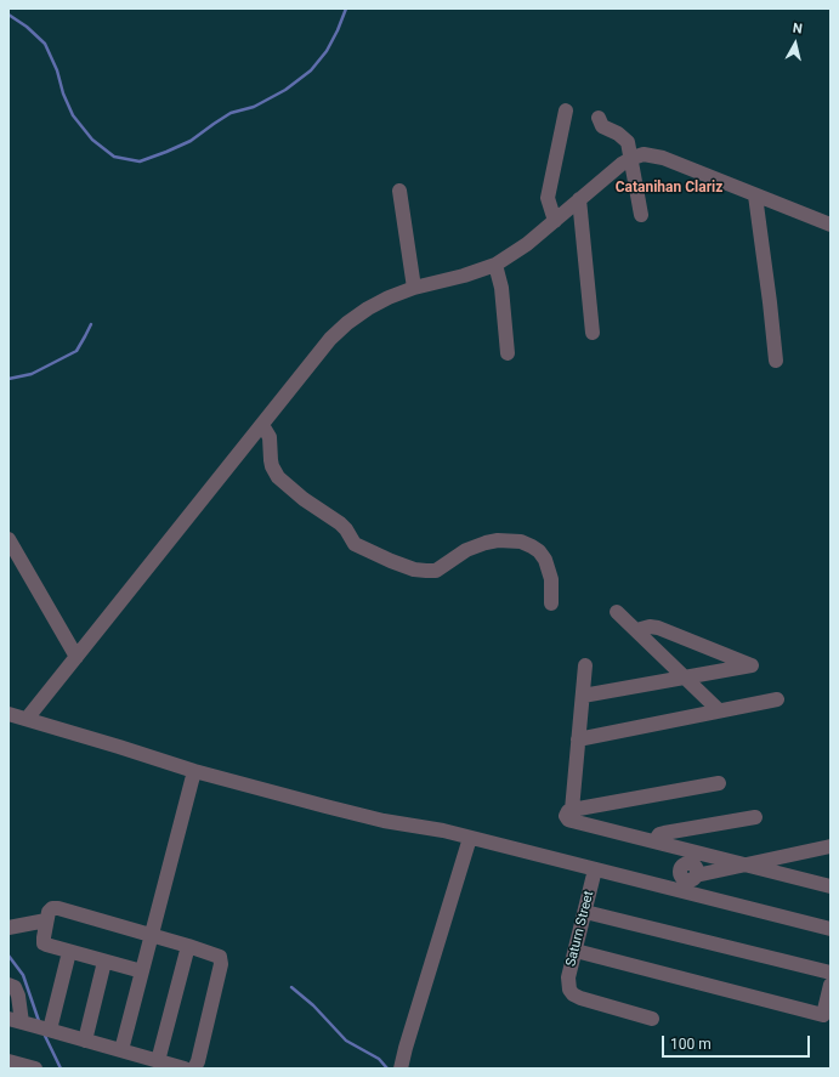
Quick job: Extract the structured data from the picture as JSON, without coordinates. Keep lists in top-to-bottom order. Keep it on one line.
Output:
{"streets":{"street":["Saturn Street"]},"districts":["Catanihan Clariz"],"scale_bar":"100 m","north":"top"}
